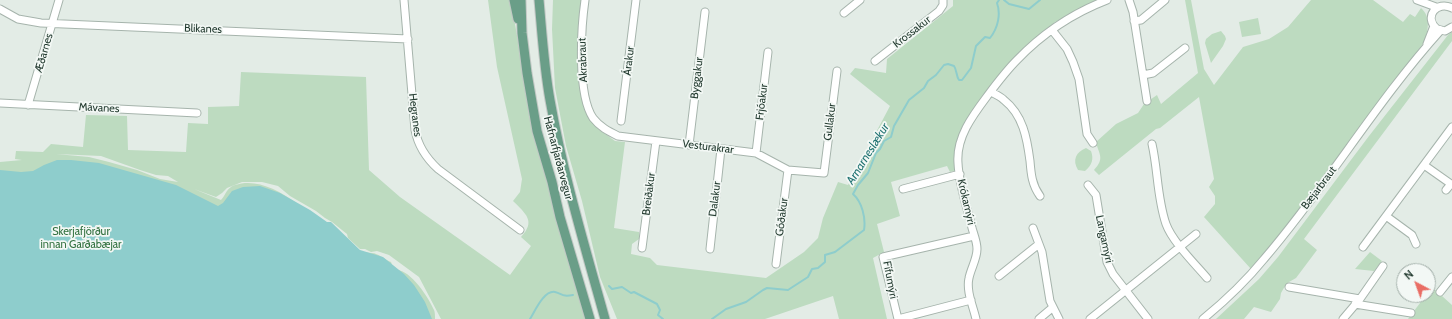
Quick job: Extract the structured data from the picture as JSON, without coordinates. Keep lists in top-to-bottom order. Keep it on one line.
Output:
{"streets":{"main road":["Hafnarfjarðarvegur"],"street":["Blikanes","Krossakur","Æðarnes","Akrabraut","Árakur","Byggakur","Frjóakur","Mávanes","Hegranes","Gullakur","Vesturakrar","Bæjarbraut","Breiðakur","Dalakur","Krókamýri","Góðakur","Langamýri","Fífumýri"]},"crossings":[["Blikanes","Æðarnes"],["Blikanes","Hegranes"],["Æðarnes","Mávanes"],["Akrabraut","Vesturakrar"],["Byggakur","Vesturakrar"],["Frjóakur","Vesturakrar"],["Gullakur","Vesturakrar"],["Vesturakrar","Breiðakur"],["Vesturakrar","Dalakur"],["Vesturakrar","Góðakur"],["Krókamýri","Fífumýri"]],"water":["Arnarneslækur"],"parks":["Skerjafjörður innan Garðabæjar"],"north":"top left"}
